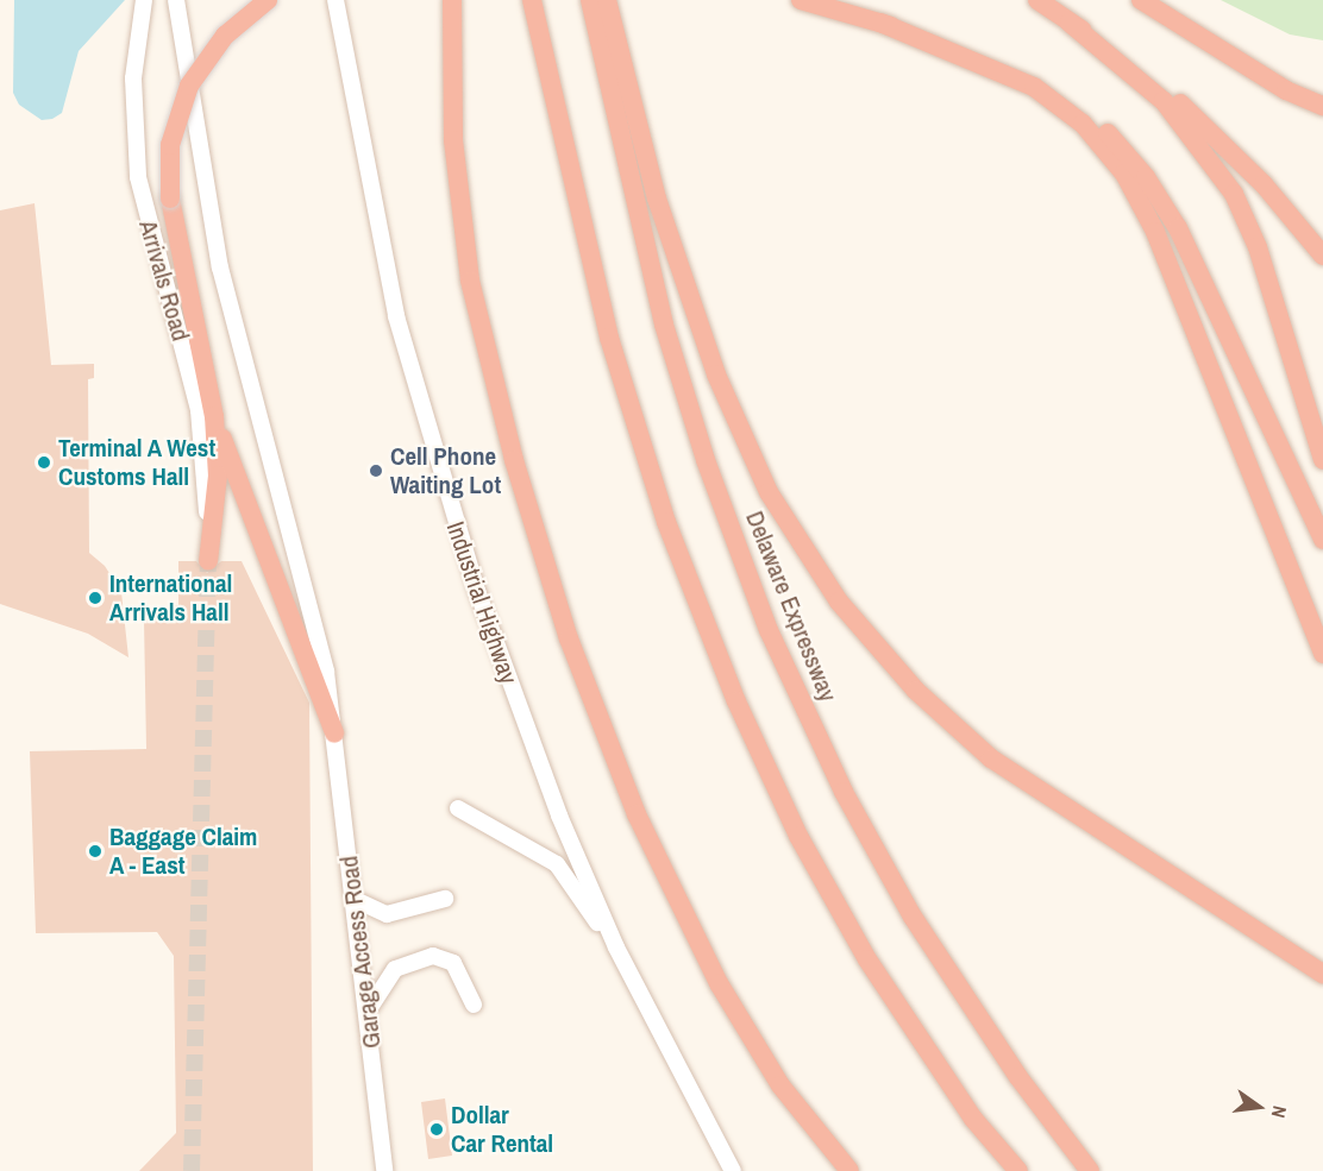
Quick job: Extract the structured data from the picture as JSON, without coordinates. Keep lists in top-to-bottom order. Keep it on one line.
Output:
{"streets":{"highway":["Delaware Expressway"],"street":["Arrivals Road","Industrial Highway","Garage Access Road"]},"places":["Terminal A West Customs Hall","Cell Phone Waiting Lot","International Arrivals Hall","Baggage Claim A - East","Dollar Car Rental"],"north":"right"}
